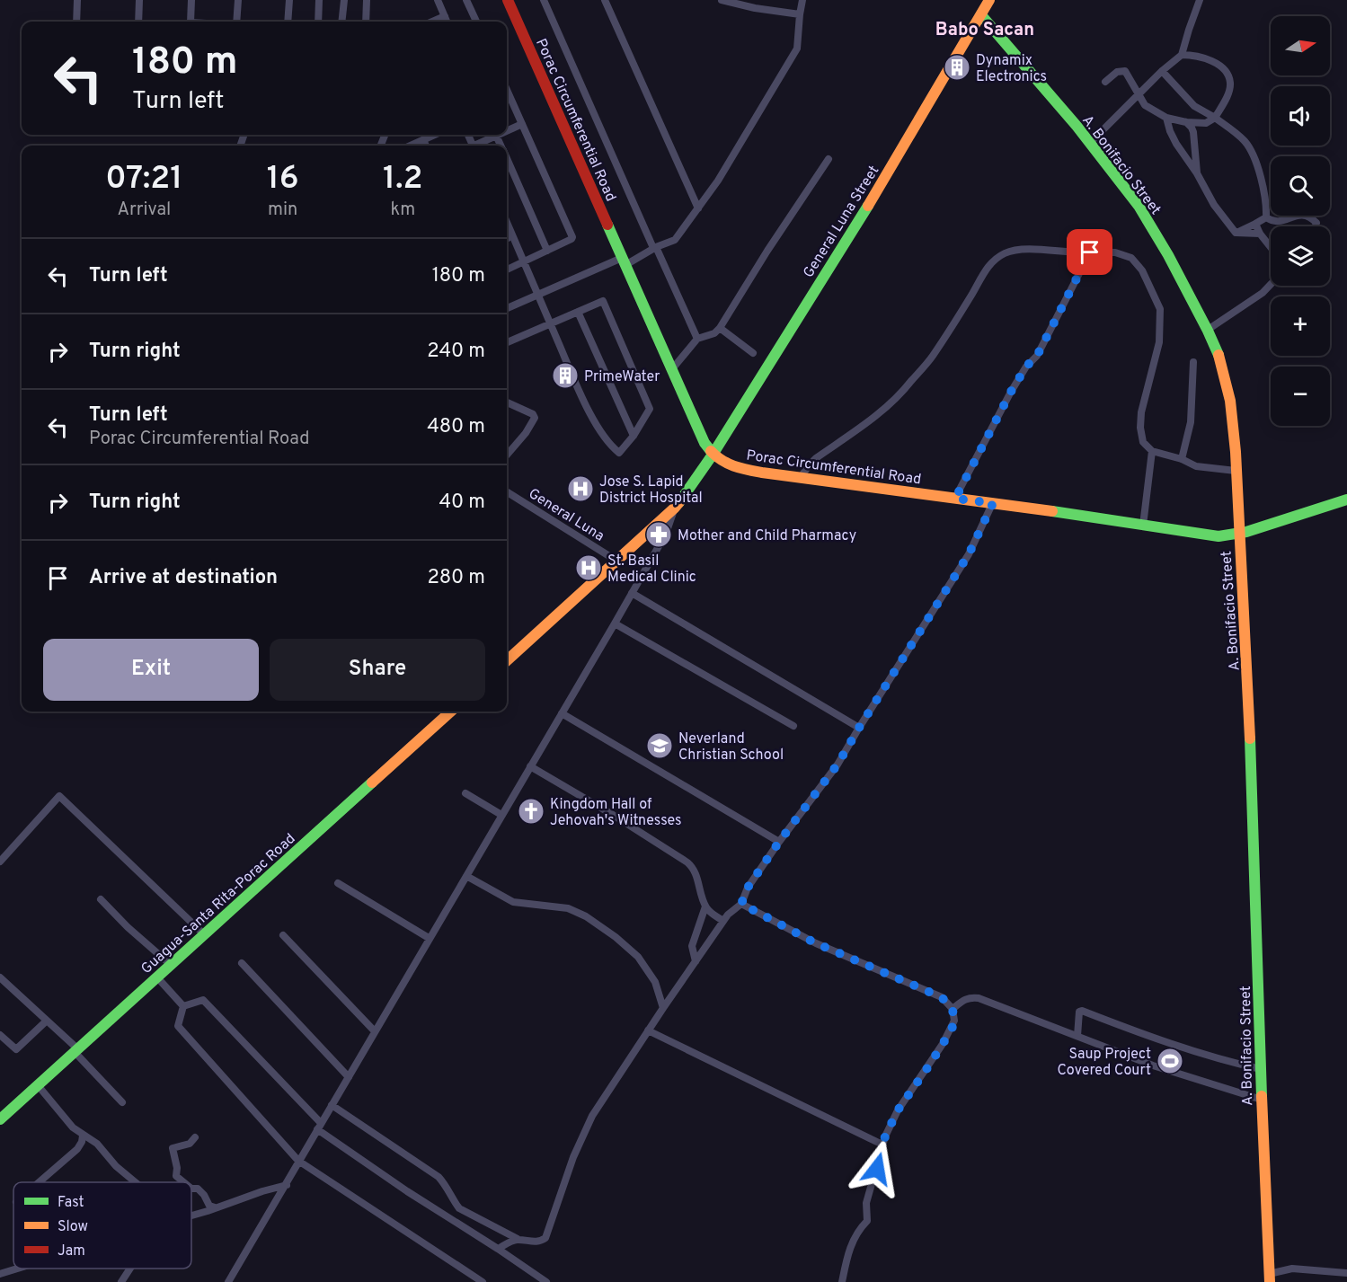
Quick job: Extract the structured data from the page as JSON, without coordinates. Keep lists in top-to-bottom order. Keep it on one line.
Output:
{"streets":{"main road":["Porac Circumferential Road","A. Bonifacio Street","General Luna Street","Guagua-Santa Rita-Porac Road"],"street":["General Luna"]},"crossings":[["Porac Circumferential Road","A. Bonifacio Street"],["Porac Circumferential Road","General Luna Street"],["A. Bonifacio Street","General Luna Street"]],"districts":["Babo Sacan"],"places":{"building":["Dynamix Electronics","PrimeWater"],"hospital":["Jose S. Lapid District Hospital","St. Basil Medical Clinic"],"pharmacy":["Mother and Child Pharmacy"],"school or university":["Neverland Christian School"],"church":["Kingdom Hall of Jehovah's Witnesses"],"sports":["Saup Project Covered Court"]},"legend":["Fast","Slow","Jam"],"north":"right","page":{"map_buttons":["+","−"],"turn":["180 m","Turn left"],"eta":["07:21","Arrival","16","min","1.2","km"],"list":[{"name":"Turn left","value":"180 m"},{"name":"Turn right","value":"240 m"},{"name":"Turn left","note":"Porac Circumferential Road","value":"480 m"},{"name":"Turn right","value":"40 m"},{"name":"Arrive at destination","value":"280 m"}],"buttons":["Exit","Share"]}}
